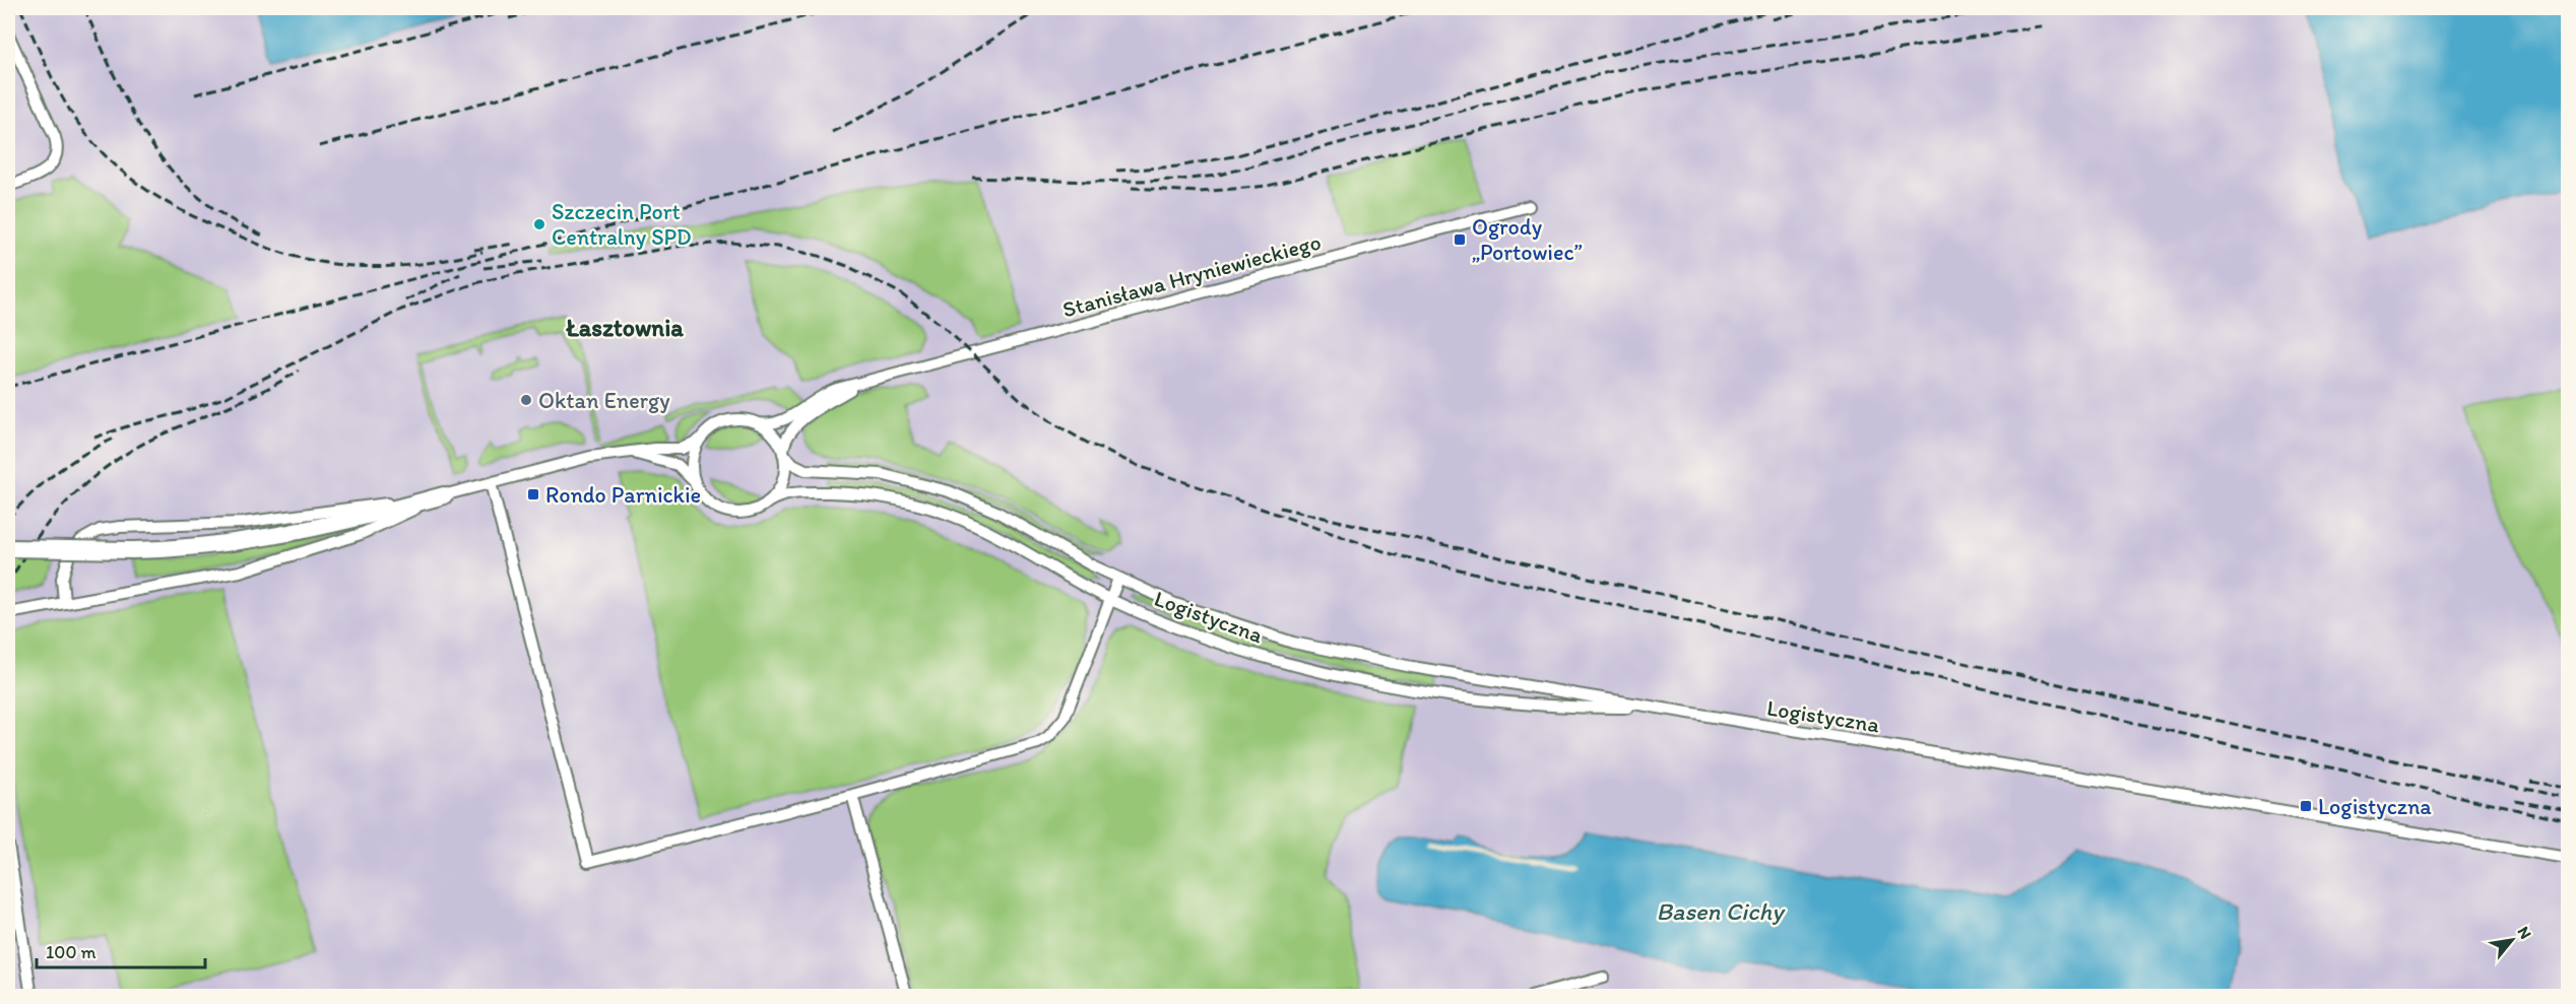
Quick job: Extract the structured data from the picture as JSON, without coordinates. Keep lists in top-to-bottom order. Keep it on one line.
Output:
{"streets":{"street":["Stanisława Hryniewieckiego","Logistyczna"]},"crossings":[["Stanisława Hryniewieckiego","Logistyczna"]],"districts":["Łasztownia"],"water":["Basen Cichy"],"places":{"other":["Szczecin Port Centralny SPD","Oktan Energy"],"transit":["Ogrody „Portowiec”","Rondo Parnickie","Logistyczna"]},"scale_bar":"100 m","north":"top right"}
